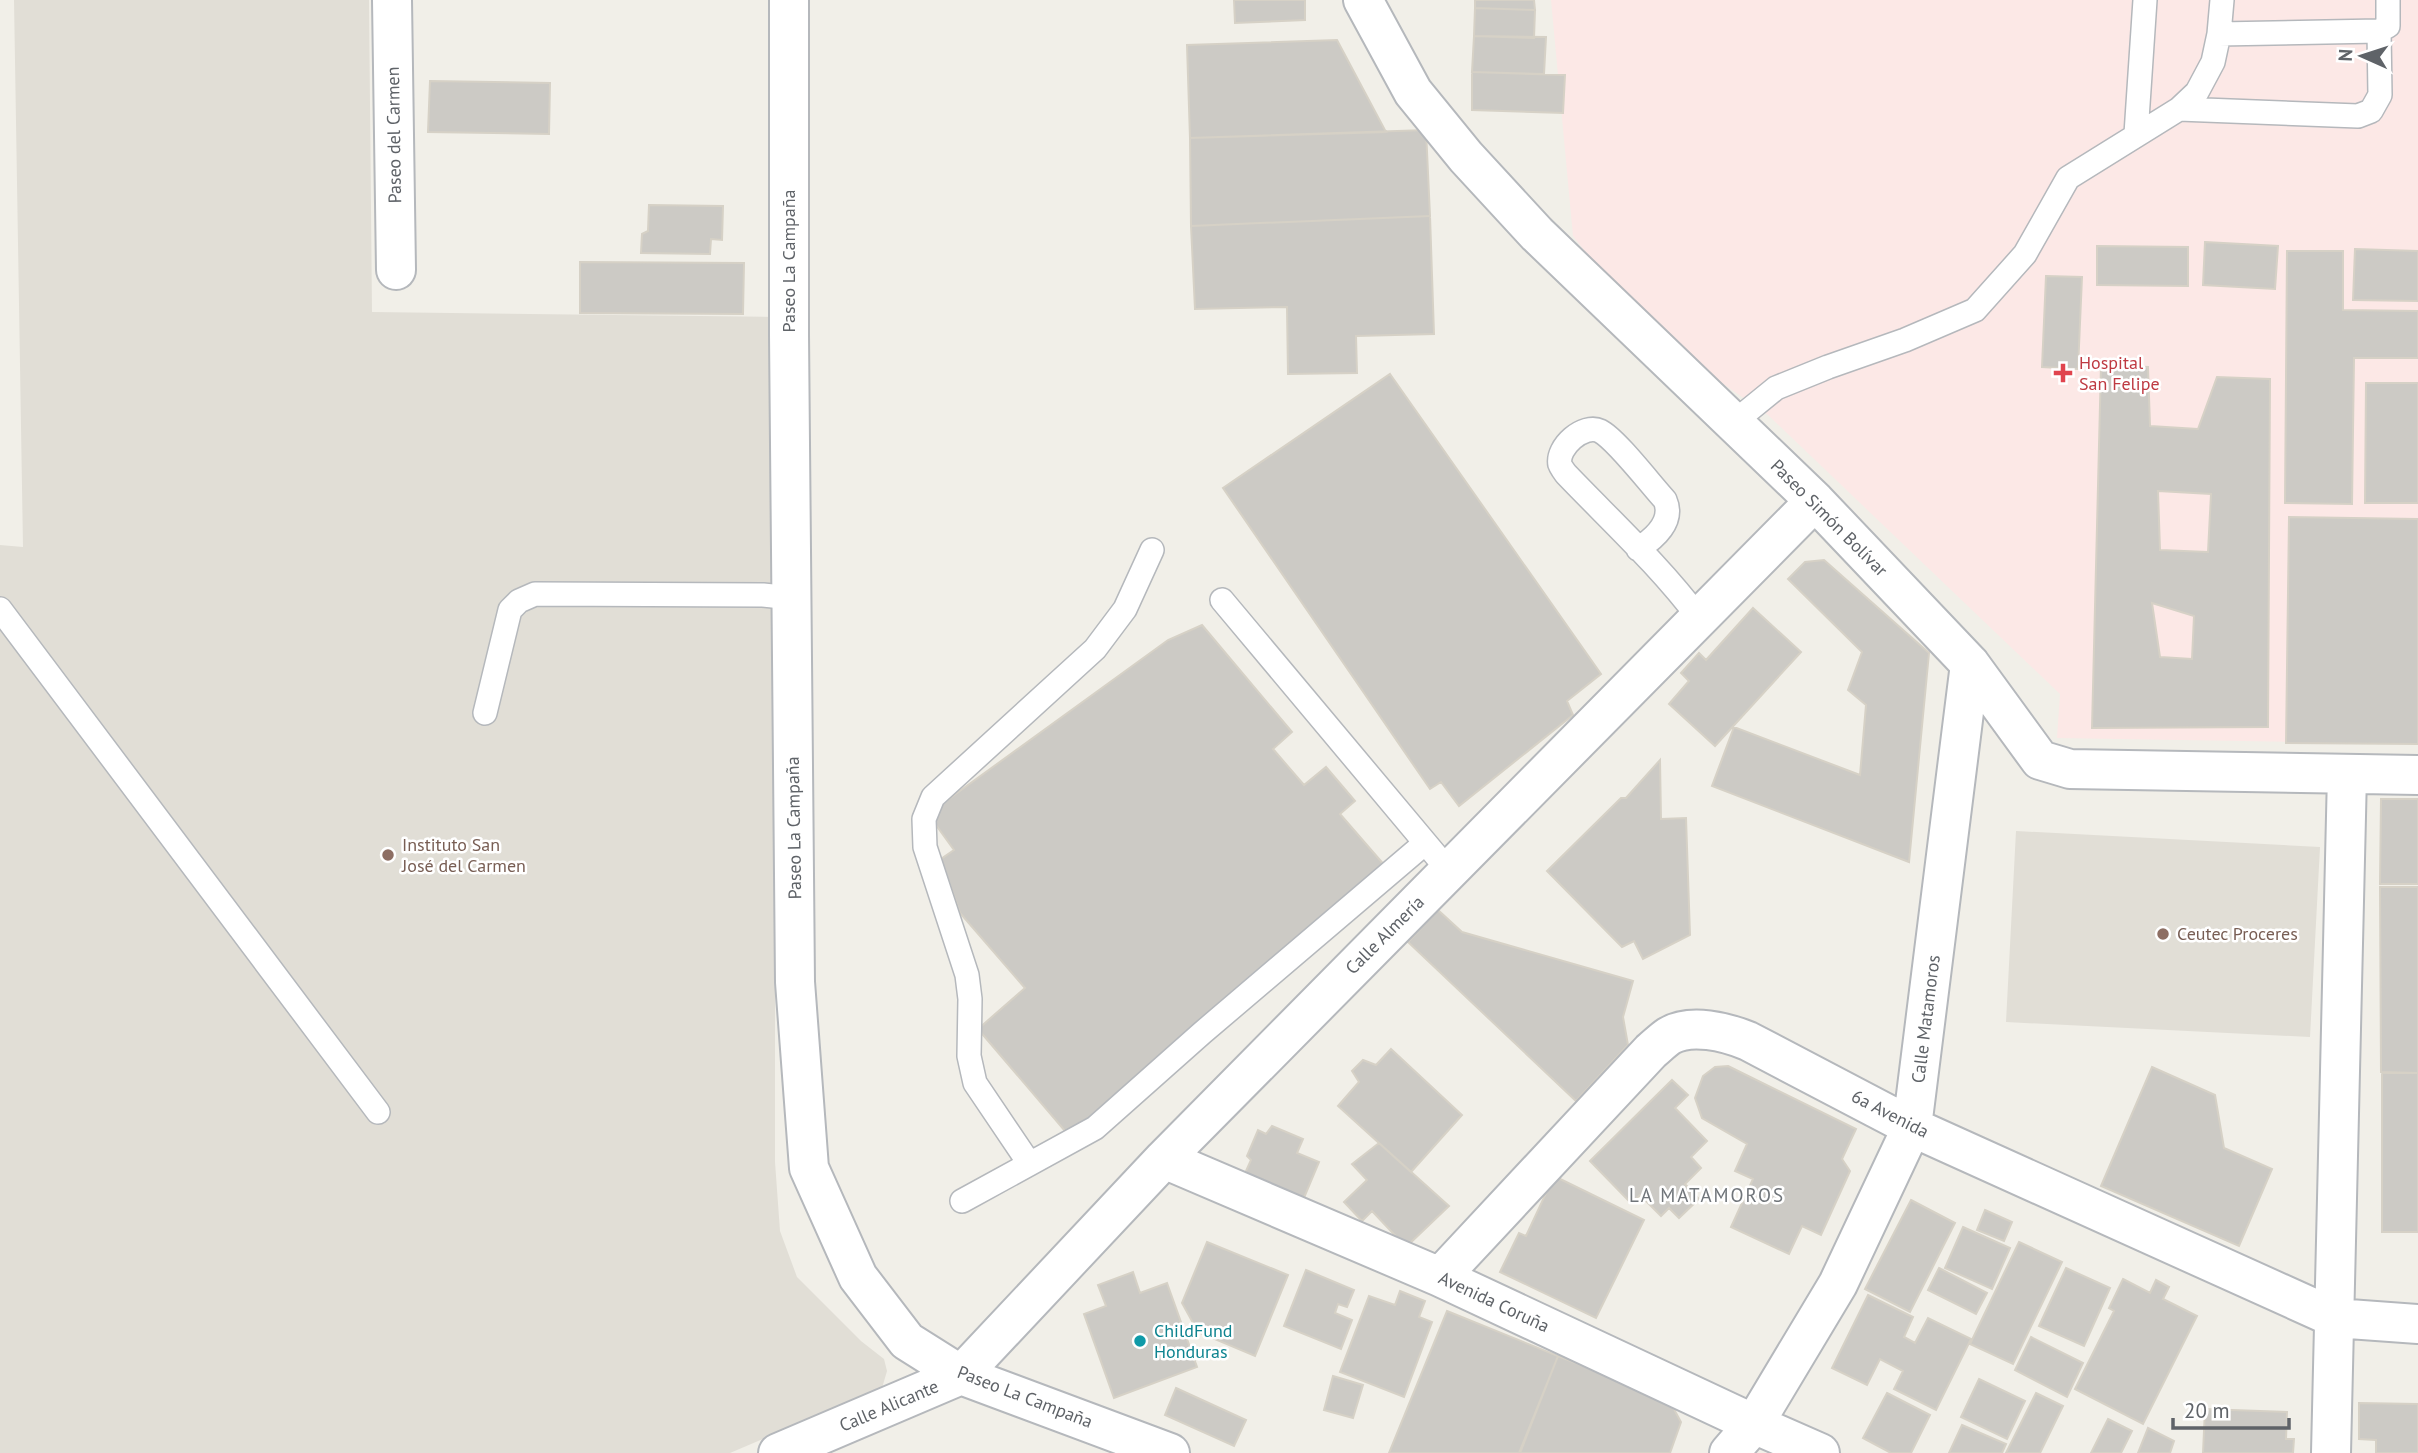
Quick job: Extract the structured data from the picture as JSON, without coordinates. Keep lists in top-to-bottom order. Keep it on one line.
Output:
{"streets":{"street":["Paseo del Carmen","Paseo La Campaña","Paseo Simón Bolívar","Calle Almería","Calle Matamoros","6a Avenida","Avenida Coruña","Calle Alicante"]},"crossings":[["Paseo La Campaña","Calle Almería"],["Paseo La Campaña","Calle Alicante"],["Paseo Simón Bolívar","Calle Almería"],["Paseo Simón Bolívar","Calle Matamoros"],["Calle Almería","Avenida Coruña"],["Calle Almería","Calle Alicante"],["Calle Matamoros","6a Avenida"],["Calle Matamoros","Avenida Coruña"],["6a Avenida","Avenida Coruña"]],"districts":["LA MATAMOROS"],"places":{"health":["Hospital San Felipe"],"other":["Instituto San José del Carmen","Ceutec Proceres","ChildFund Honduras"]},"scale_bar":"20 m","north":"left"}
